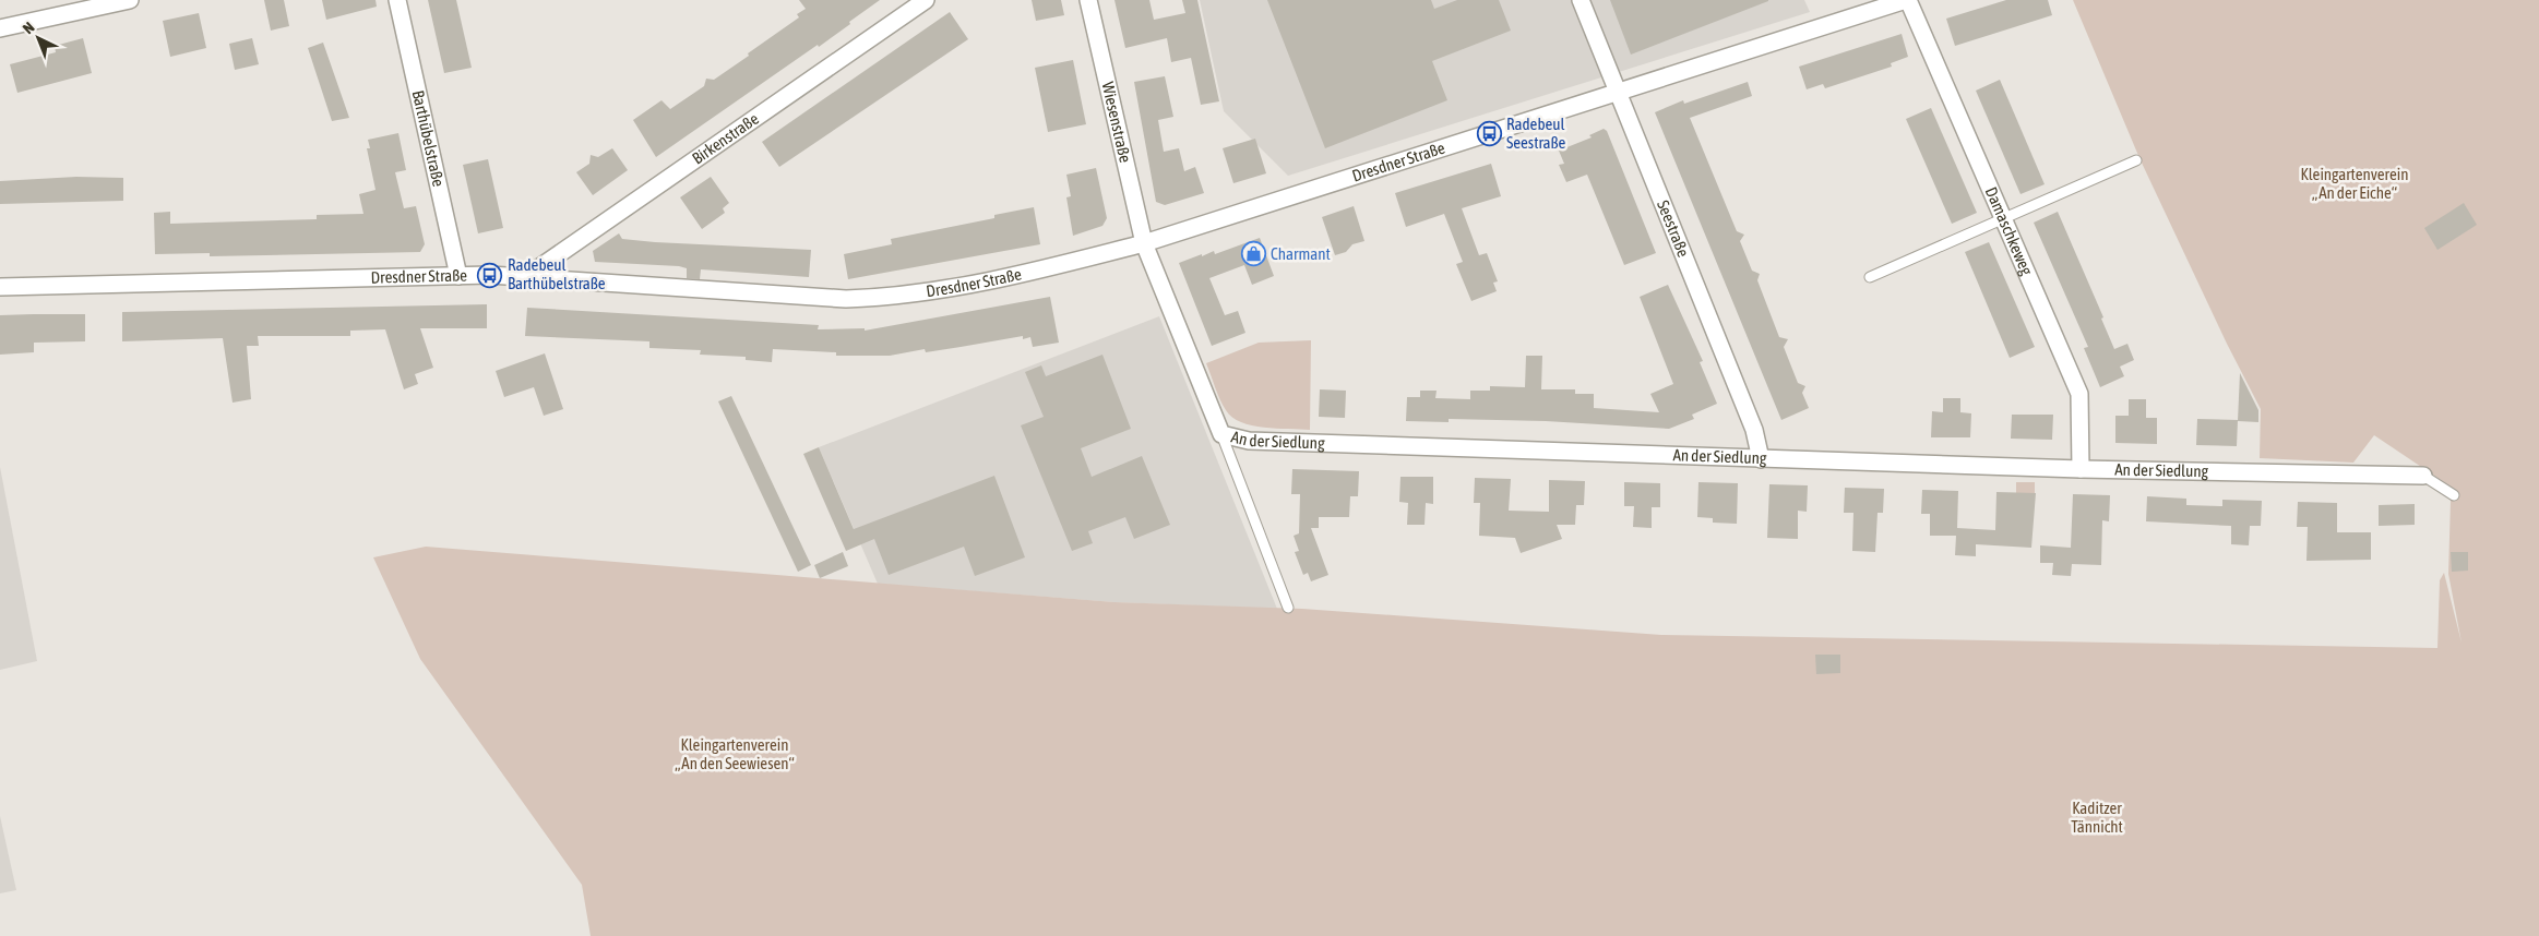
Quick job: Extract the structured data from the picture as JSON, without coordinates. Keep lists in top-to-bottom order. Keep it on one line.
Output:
{"streets":{"street":["Wiesenstraße","Barthübelstraße","Birkenstraße","Dresdner Straße","Seestraße","Damaschkeweg","An der Siedlung"]},"crossings":[["Wiesenstraße","Dresdner Straße"],["Wiesenstraße","An der Siedlung"],["Barthübelstraße","Dresdner Straße"],["Birkenstraße","Dresdner Straße"],["Dresdner Straße","Seestraße"],["Dresdner Straße","Damaschkeweg"],["Dresdner Straße","An der Siedlung"],["Seestraße","An der Siedlung"],["Damaschkeweg","An der Siedlung"]],"parks":["Kleingartenverein „An der Eiche“","Kleingartenverein „An den Seewiesen“","Kaditzer Tännicht"],"places":{"bus stop":["Radebeul Seestraße","Radebeul Barthübelstraße"],"shop":["Charmant"]},"north":"top left"}
